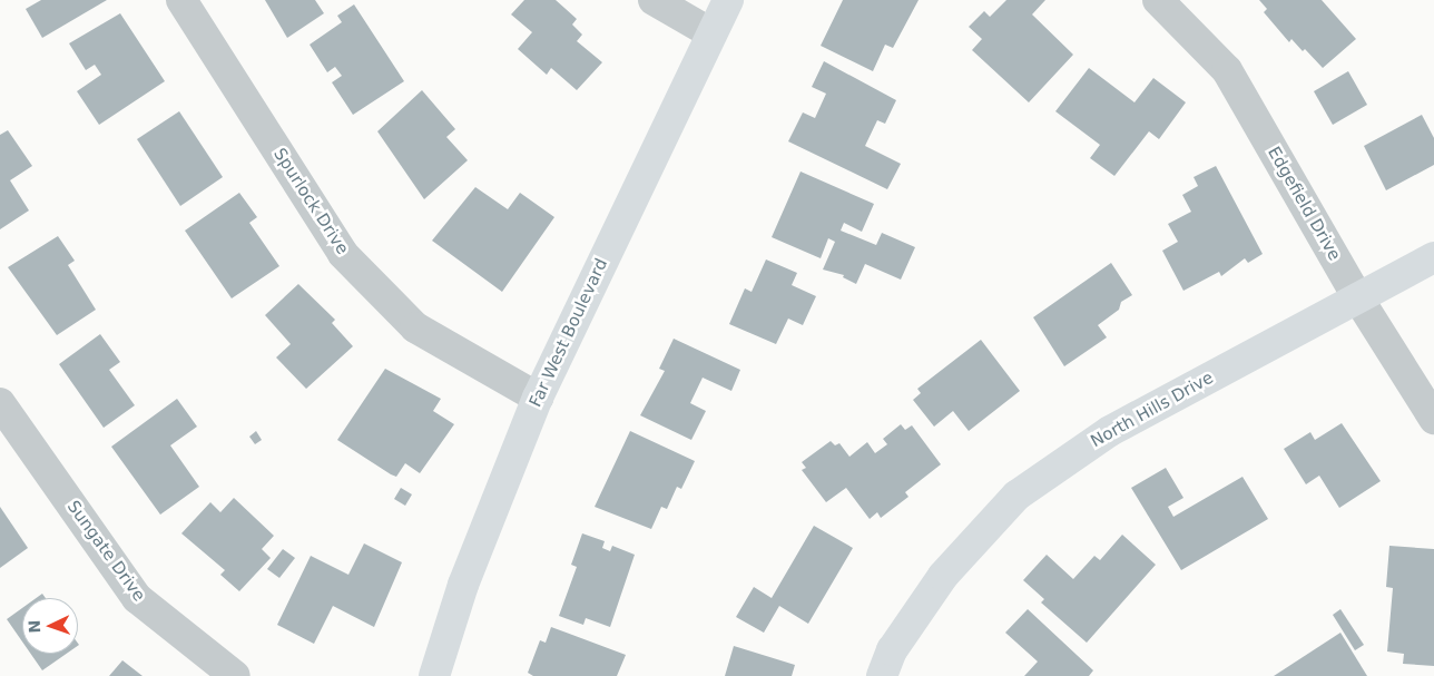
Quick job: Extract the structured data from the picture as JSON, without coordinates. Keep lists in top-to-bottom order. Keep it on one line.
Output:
{"streets":{"street":["Spurlock Drive","Edgefield Drive","Far West Boulevard","North Hills Drive","Sungate Drive"]},"crossings":[["Spurlock Drive","Far West Boulevard"],["Edgefield Drive","North Hills Drive"]],"north":"left"}
